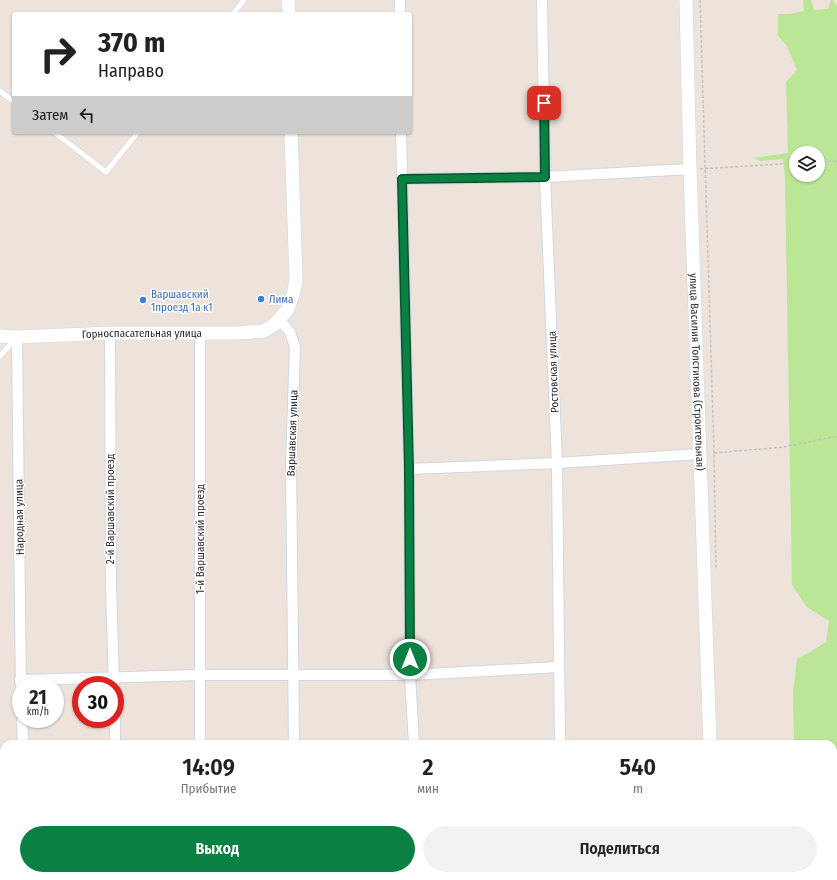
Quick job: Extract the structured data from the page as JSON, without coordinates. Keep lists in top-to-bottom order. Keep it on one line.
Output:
{"streets":{"main road":["Горноспасательная улица","улица Василия Толстикова (Строительная)"],"street":["Ростовская улица","Варшавская улица","2-й Варшавский проезд","Народная улица","1-й Варшавский проезд"]},"crossings":[["Горноспасательная улица","Варшавская улица"],["Горноспасательная улица","2-й Варшавский проезд"],["Горноспасательная улица","Народная улица"],["Горноспасательная улица","1-й Варшавский проезд"]],"places":["Лима","Варшавский 1проезд 1а к1"],"page":{"turn":["370 m","Направо"],"then":"Затем","speed":"21 km/h","limit":"30","eta":["14:09","Прибытие","2","мин","540","m"],"buttons":["Выход","Поделиться"]}}
